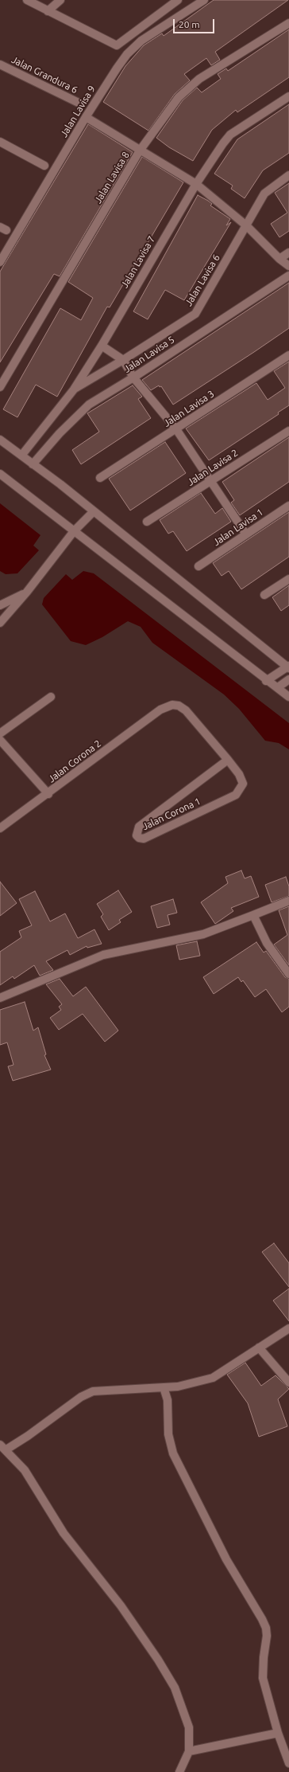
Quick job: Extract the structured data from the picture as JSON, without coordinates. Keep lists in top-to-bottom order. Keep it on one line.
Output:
{"streets":{"street":["Jalan Grandura 6","Jalan Lavisa 9","Jalan Lavisa 8","Jalan Lavisa 7","Jalan Lavisa 6","Jalan Lavisa 5","Jalan Lavisa 3","Jalan Lavisa 2","Jalan Lavisa 1","Jalan Corona 2","Jalan Corona 1"]},"crossings":[["Jalan Lavisa 7","Jalan Lavisa 6"],["Jalan Corona 2","Jalan Corona 1"]],"scale_bar":"20 m"}
